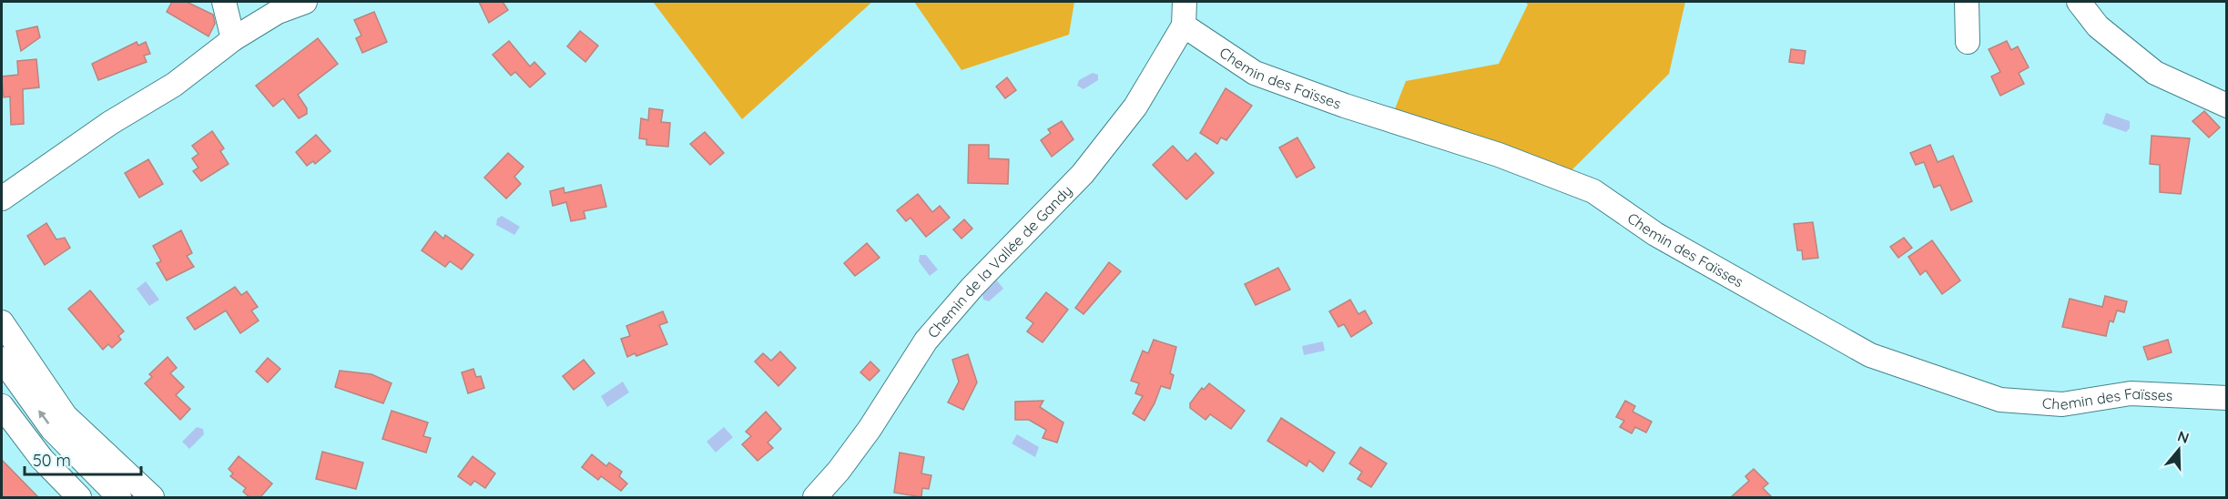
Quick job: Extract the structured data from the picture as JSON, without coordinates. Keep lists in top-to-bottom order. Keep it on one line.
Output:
{"streets":{"street":["Chemin des Faïsses","Chemin de la Vallée de Gandy"]},"crossings":[["Chemin des Faïsses","Chemin de la Vallée de Gandy"]],"scale_bar":"50 m","north":"top"}
